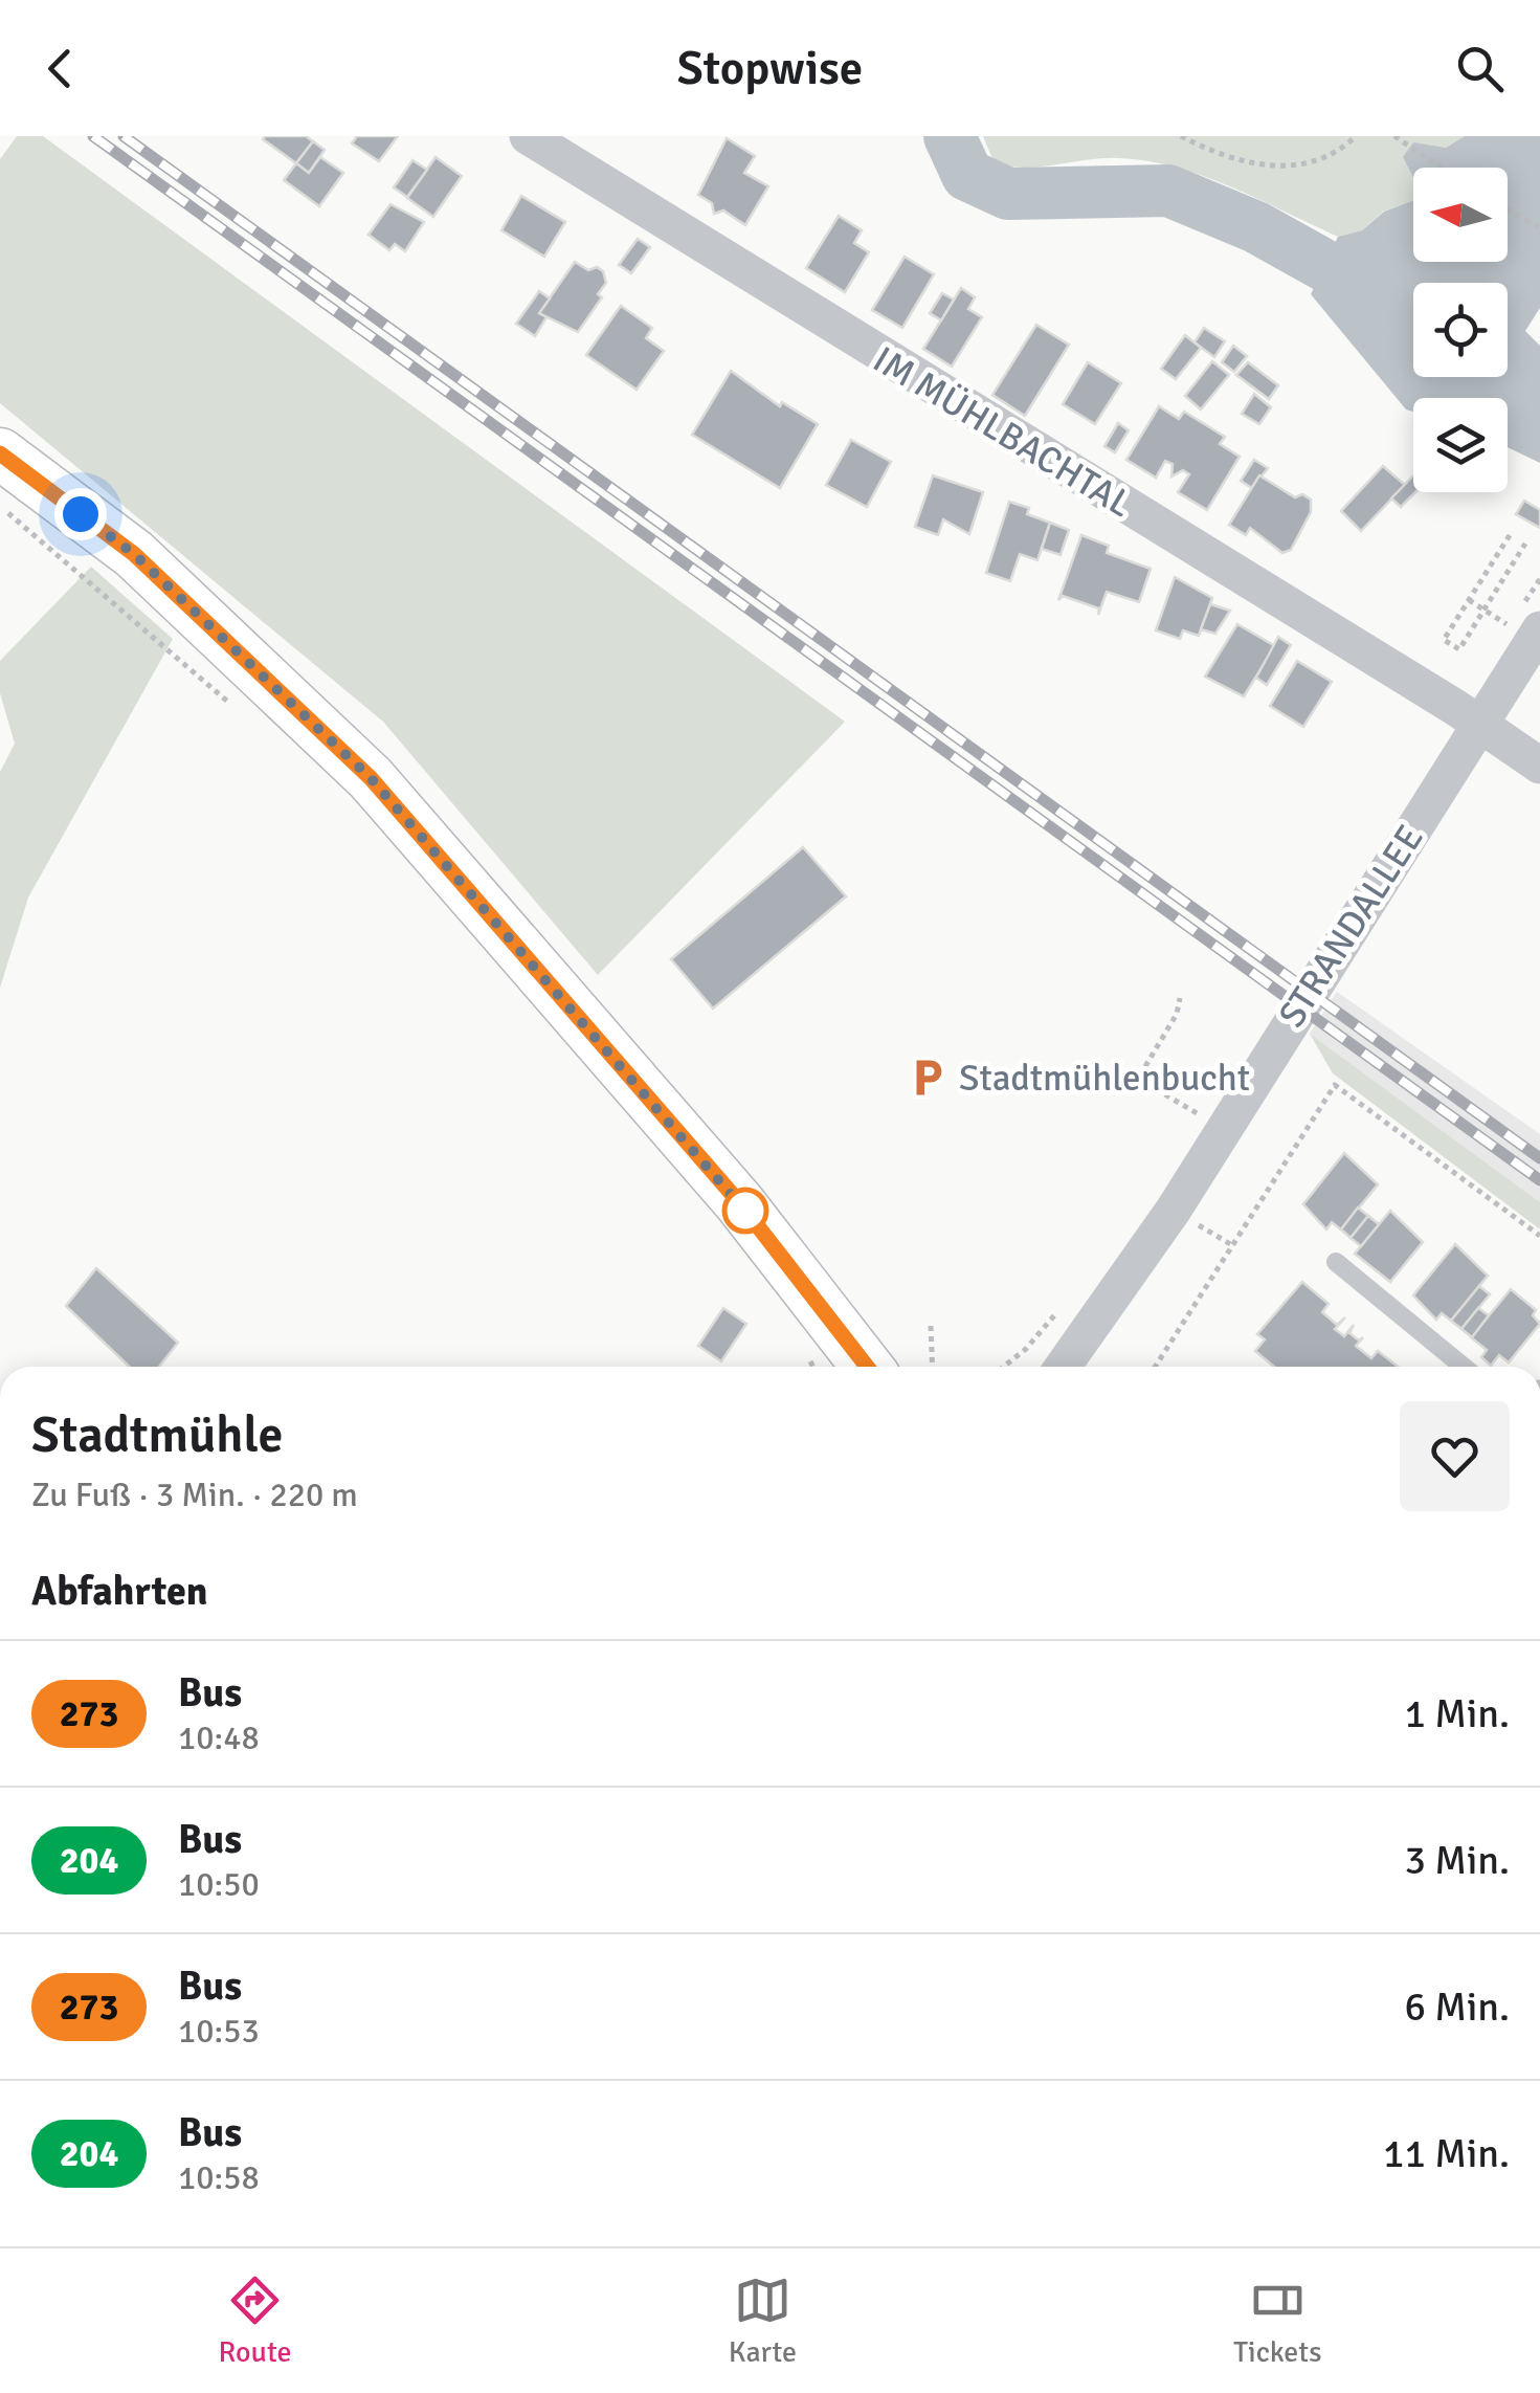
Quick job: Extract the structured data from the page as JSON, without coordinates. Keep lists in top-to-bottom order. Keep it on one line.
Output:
{"streets":{"street":["IM MÜHLBACHTAL","STRANDALLEE"]},"crossings":[["IM MÜHLBACHTAL","STRANDALLEE"]],"places":{"parking":["Stadtmühlenbucht"]},"lines":["bus line 273"],"north":"left","page":{"header":"Stopwise","heading":[["Stadtmühle","Zu Fuß · 3 Min. · 220 m"],"Abfahrten"],"list":[{"mark":"273","name":"Bus","note":"10:48","value":"1 Min."},{"mark":"204","name":"Bus","note":"10:50","value":"3 Min."},{"mark":"273","name":"Bus","note":"10:53","value":"6 Min."},{"mark":"204","name":"Bus","note":"10:58","value":"11 Min."}],"tabs":["Route","Karte","Tickets"]}}
